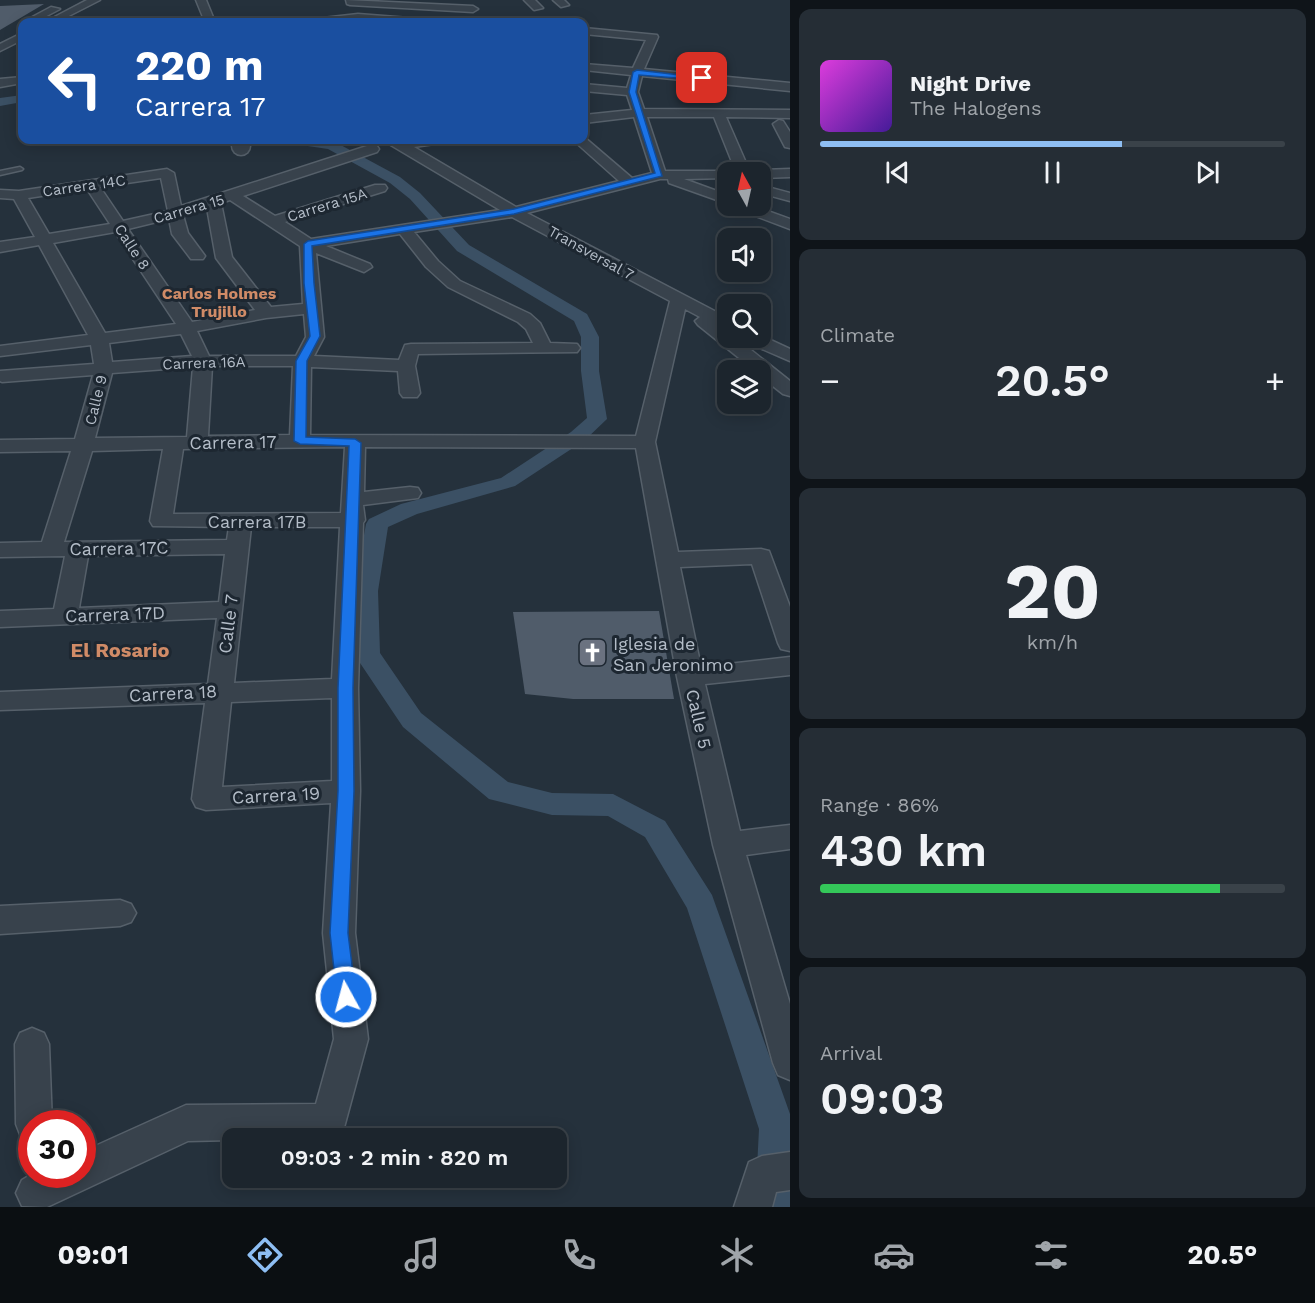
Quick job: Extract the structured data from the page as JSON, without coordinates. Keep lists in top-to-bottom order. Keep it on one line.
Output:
{"streets":{"street":["Carrera 14C","Carrera 15A","Carrera 15","Calle 8","Transversal 7","Carrera 16A","Calle 9","Carrera 17","Carrera 17B","Carrera 17C","Carrera 17D","Calle 7","Carrera 18","Calle 5","Carrera 19"]},"crossings":[["Carrera 14C","Carrera 15"],["Carrera 14C","Calle 8"],["Carrera 14C","Calle 9"],["Carrera 15","Calle 8"],["Carrera 15","Calle 9"],["Calle 8","Carrera 16A"],["Transversal 7","Calle 5"],["Carrera 16A","Calle 9"],["Calle 9","Carrera 17"],["Calle 9","Carrera 17C"],["Carrera 17","Carrera 17B"],["Carrera 17","Calle 5"],["Carrera 17B","Calle 7"],["Carrera 17C","Calle 7"],["Carrera 17D","Calle 7"],["Calle 7","Carrera 18"],["Calle 7","Carrera 19"]],"districts":["Carlos Holmes Trujillo","El Rosario"],"places":{"church":["Iglesia de San Jeronimo"]},"north":"top","page":{"turn":["220 m","Carrera 17"],"song":["Night Drive","The Halogens"],"tile":["Climate",["20","km/h"],["Range · 86%","430 km"],["Arrival","09:03"]],"heat":["−","20.5°","+"],"limit":"30","trip":"09:03 · 2 min · 820 m","tabs":["09:01","20.5°"]}}
